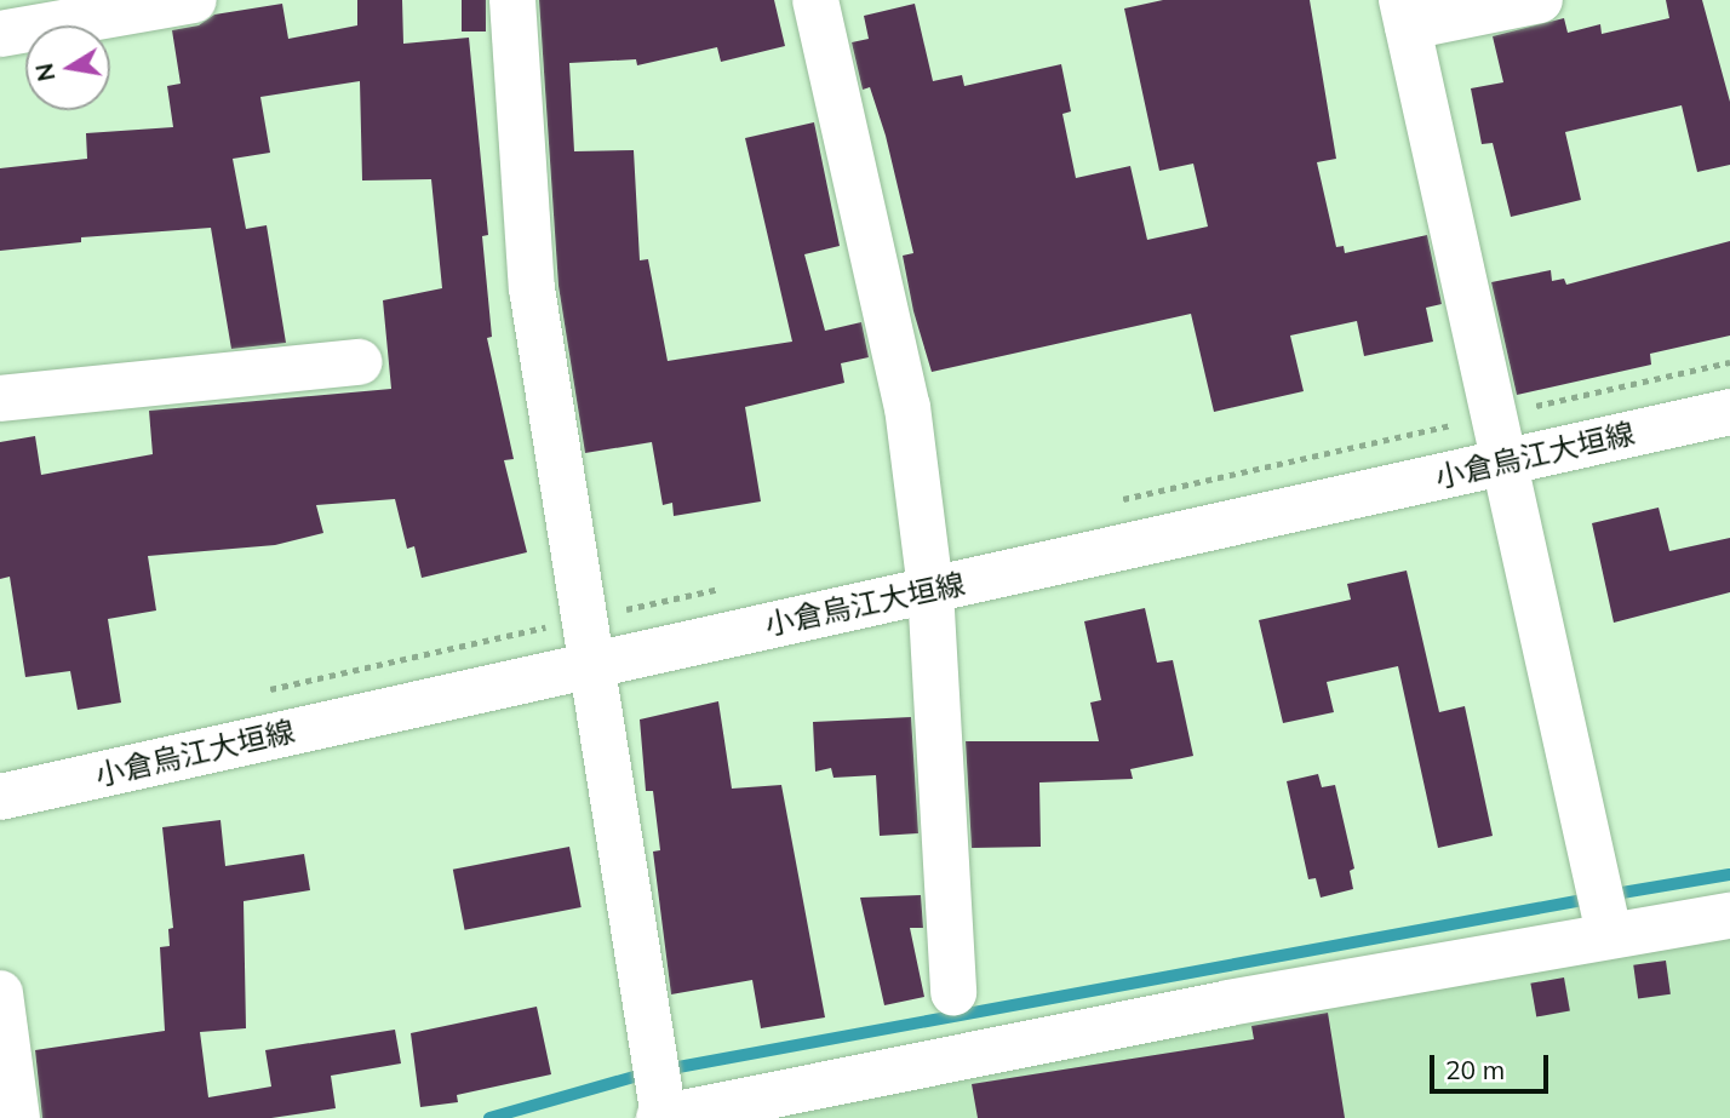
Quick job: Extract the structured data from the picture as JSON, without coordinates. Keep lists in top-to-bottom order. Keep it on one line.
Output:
{"streets":{"street":["小倉烏江大垣線"]},"scale_bar":"20 m","north":"left"}
